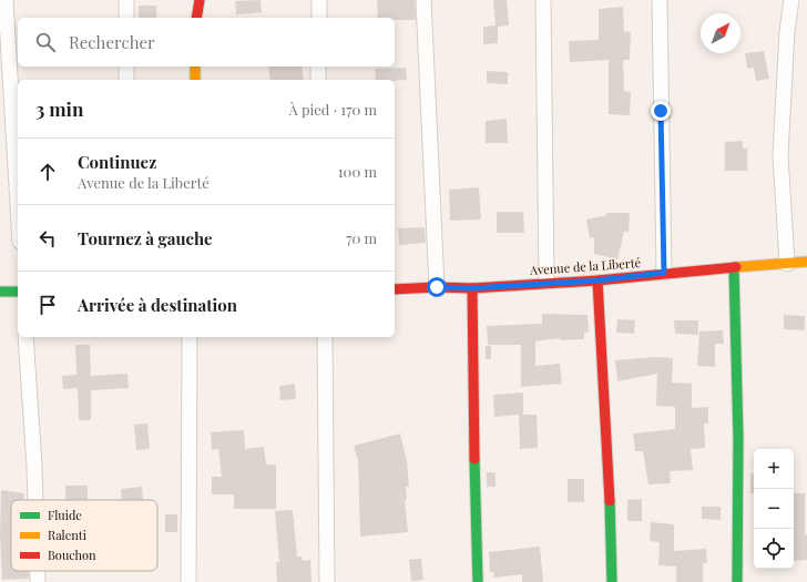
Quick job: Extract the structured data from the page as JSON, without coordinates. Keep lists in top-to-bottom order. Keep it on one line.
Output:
{"streets":{"street":["Avenue de la Liberté"]},"legend":["Fluide","Ralenti","Bouchon"],"north":"top right","page":{"search":"Rechercher","heading":["3 min","À pied · 170 m"],"list":[["Continuez","Avenue de la Liberté","100 m"],["Tournez à gauche","70 m"],"Arrivée à destination"],"map_buttons":["+","−"]}}
